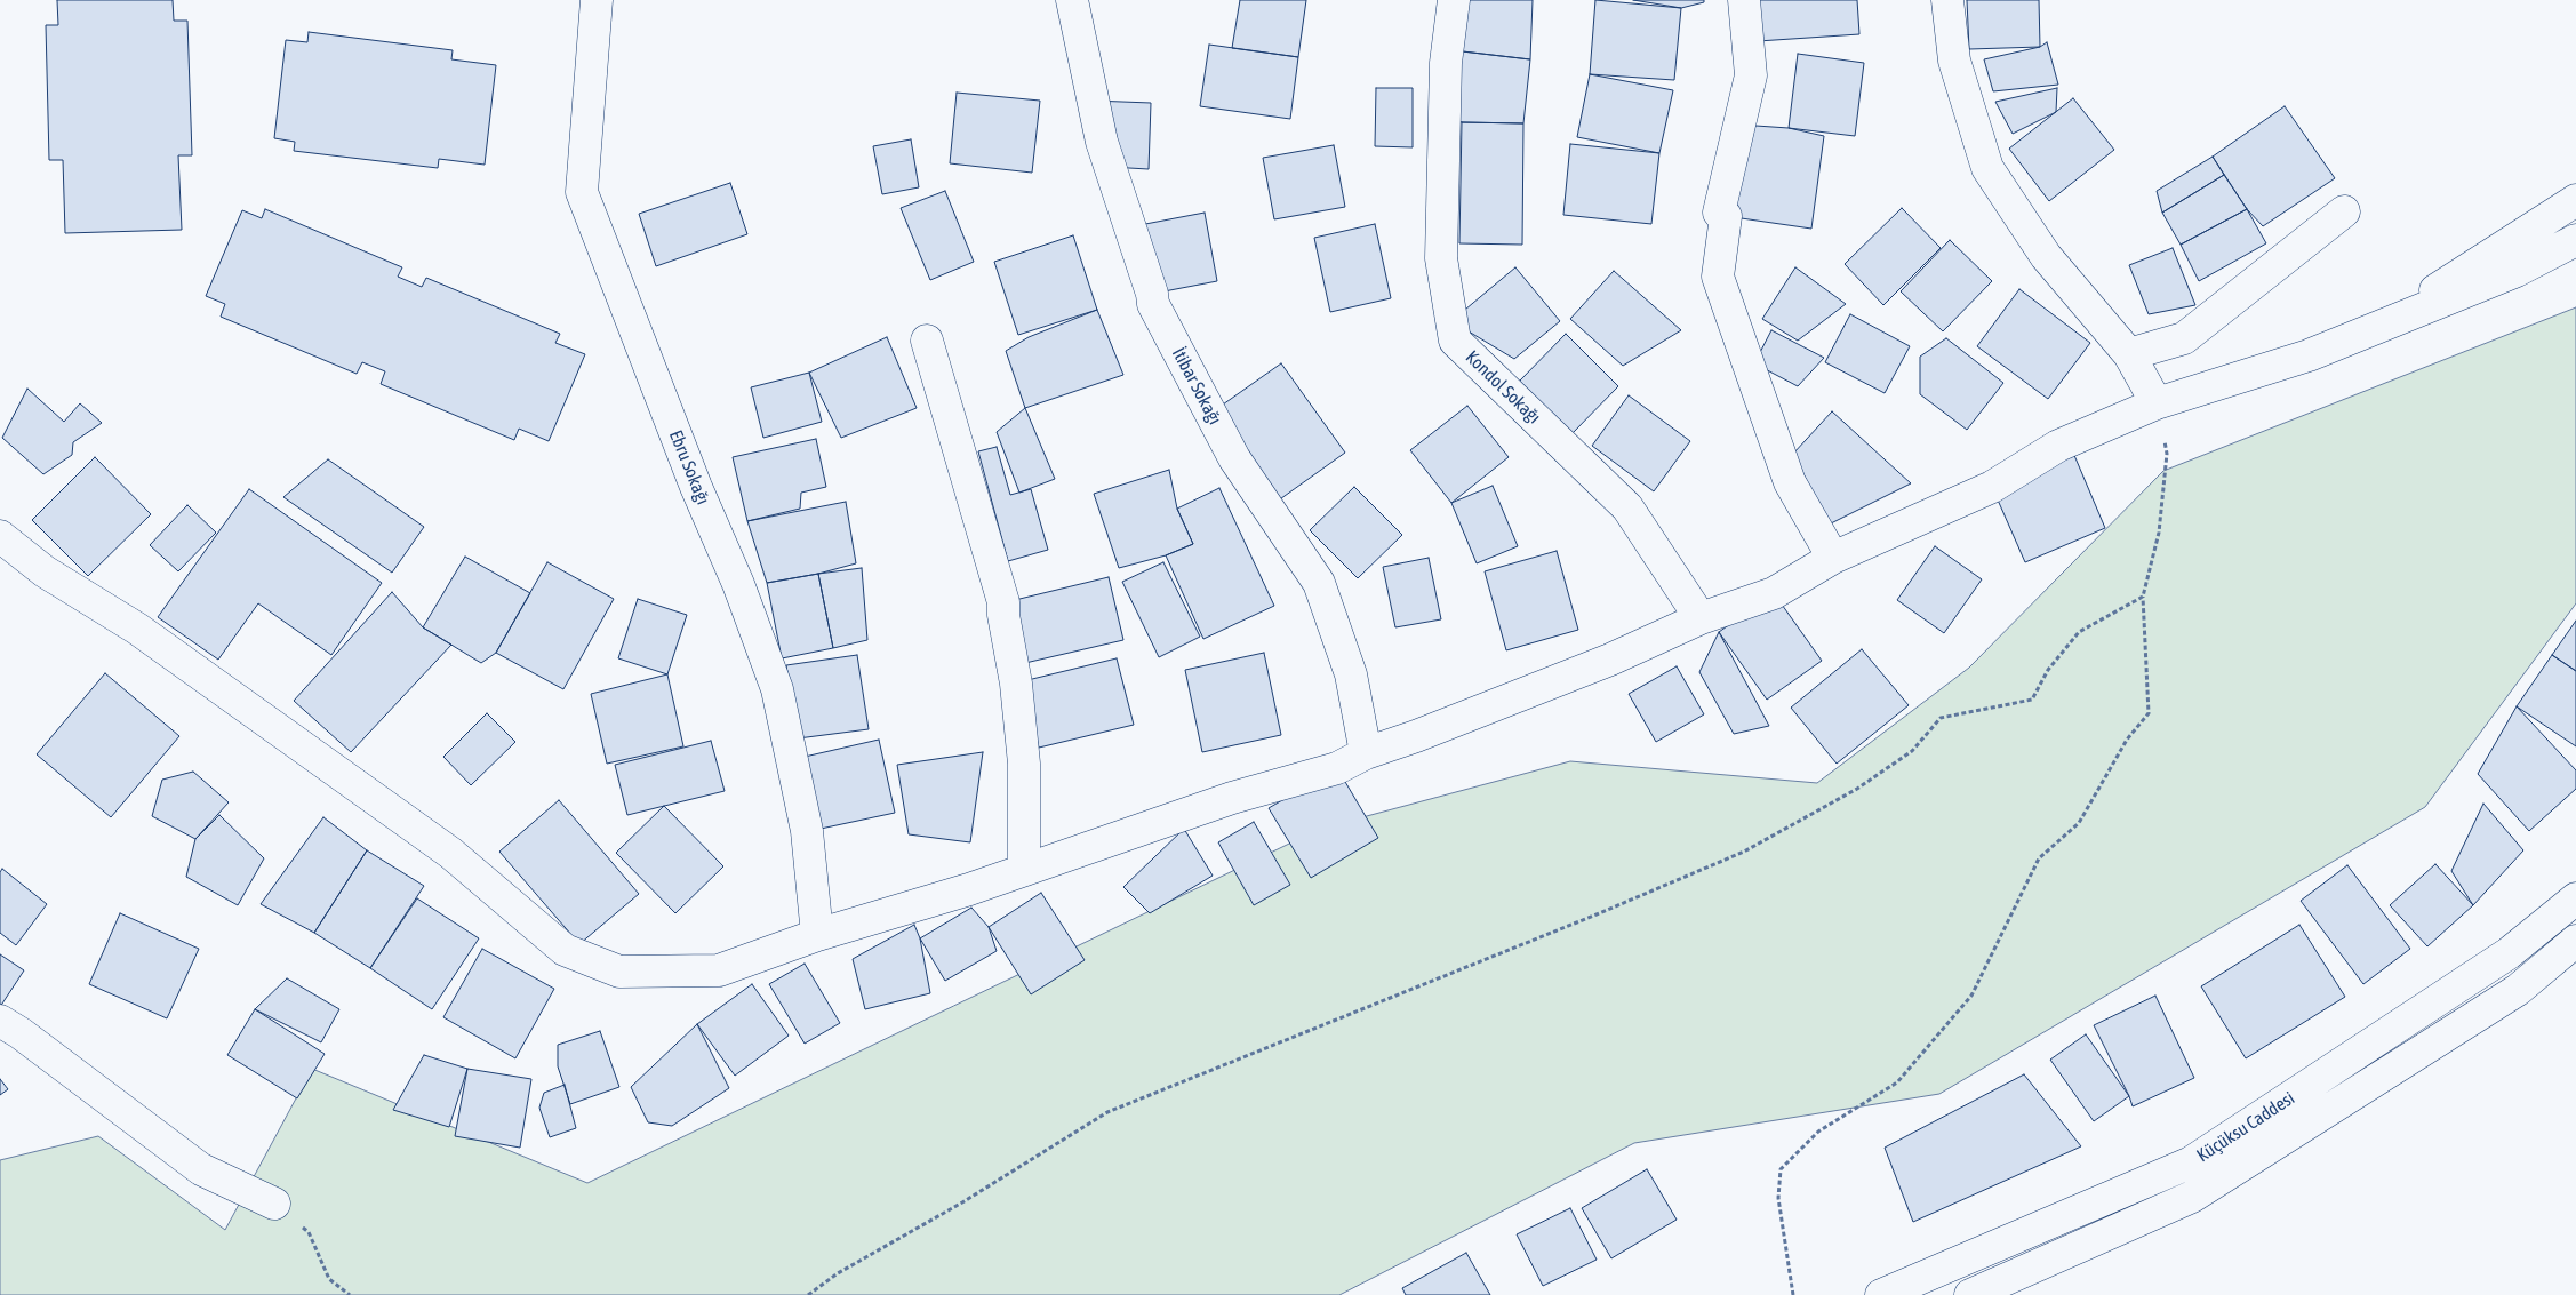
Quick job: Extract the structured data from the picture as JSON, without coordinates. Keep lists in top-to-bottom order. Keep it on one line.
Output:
{"streets":{"street":["İtibar Sokağı","Kondol Sokağı","Ebru Sokağı","Küçüksu Caddesi"]}}
